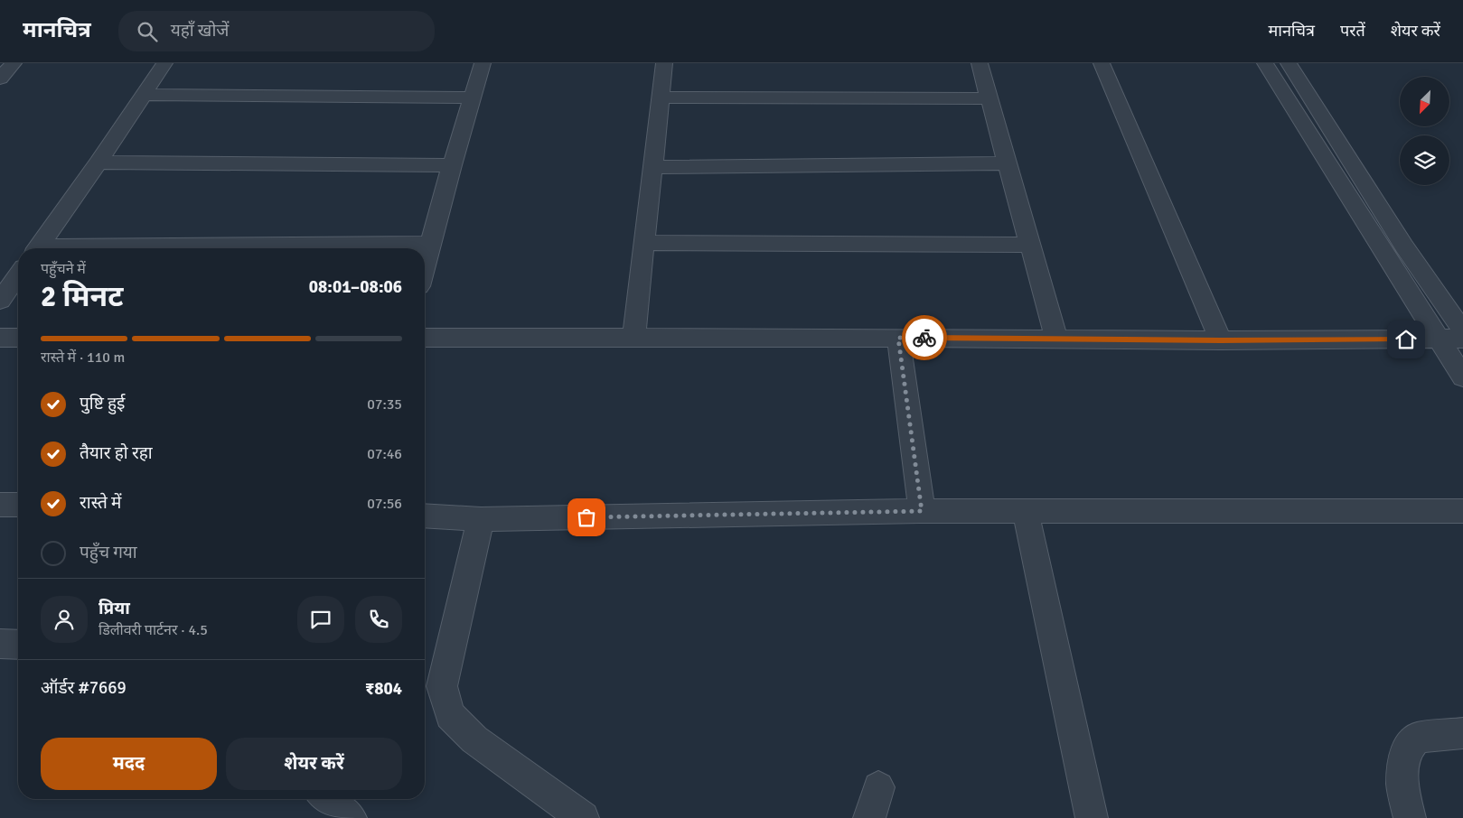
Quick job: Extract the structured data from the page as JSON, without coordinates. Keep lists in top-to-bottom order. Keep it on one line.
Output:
{"north":"bottom left","page":{"header":"मानचित्र","search":"यहाँ खोजें","nav":["मानचित्र","परतें","शेयर करें"],"heading":["2 मिनट","पहुँचने में","08:01–08:06"],"panel":["प्रिया","डिलीवरी पार्टनर · 4.5","ऑर्डर #7669","₹804"],"bar":"रास्ते में · 110 m","list":[["पुष्टि हुई","07:35"],["तैयार हो रहा","07:46"],["रास्ते में","07:56"],"पहुँच गया"],"buttons":["मदद","शेयर करें"]}}
